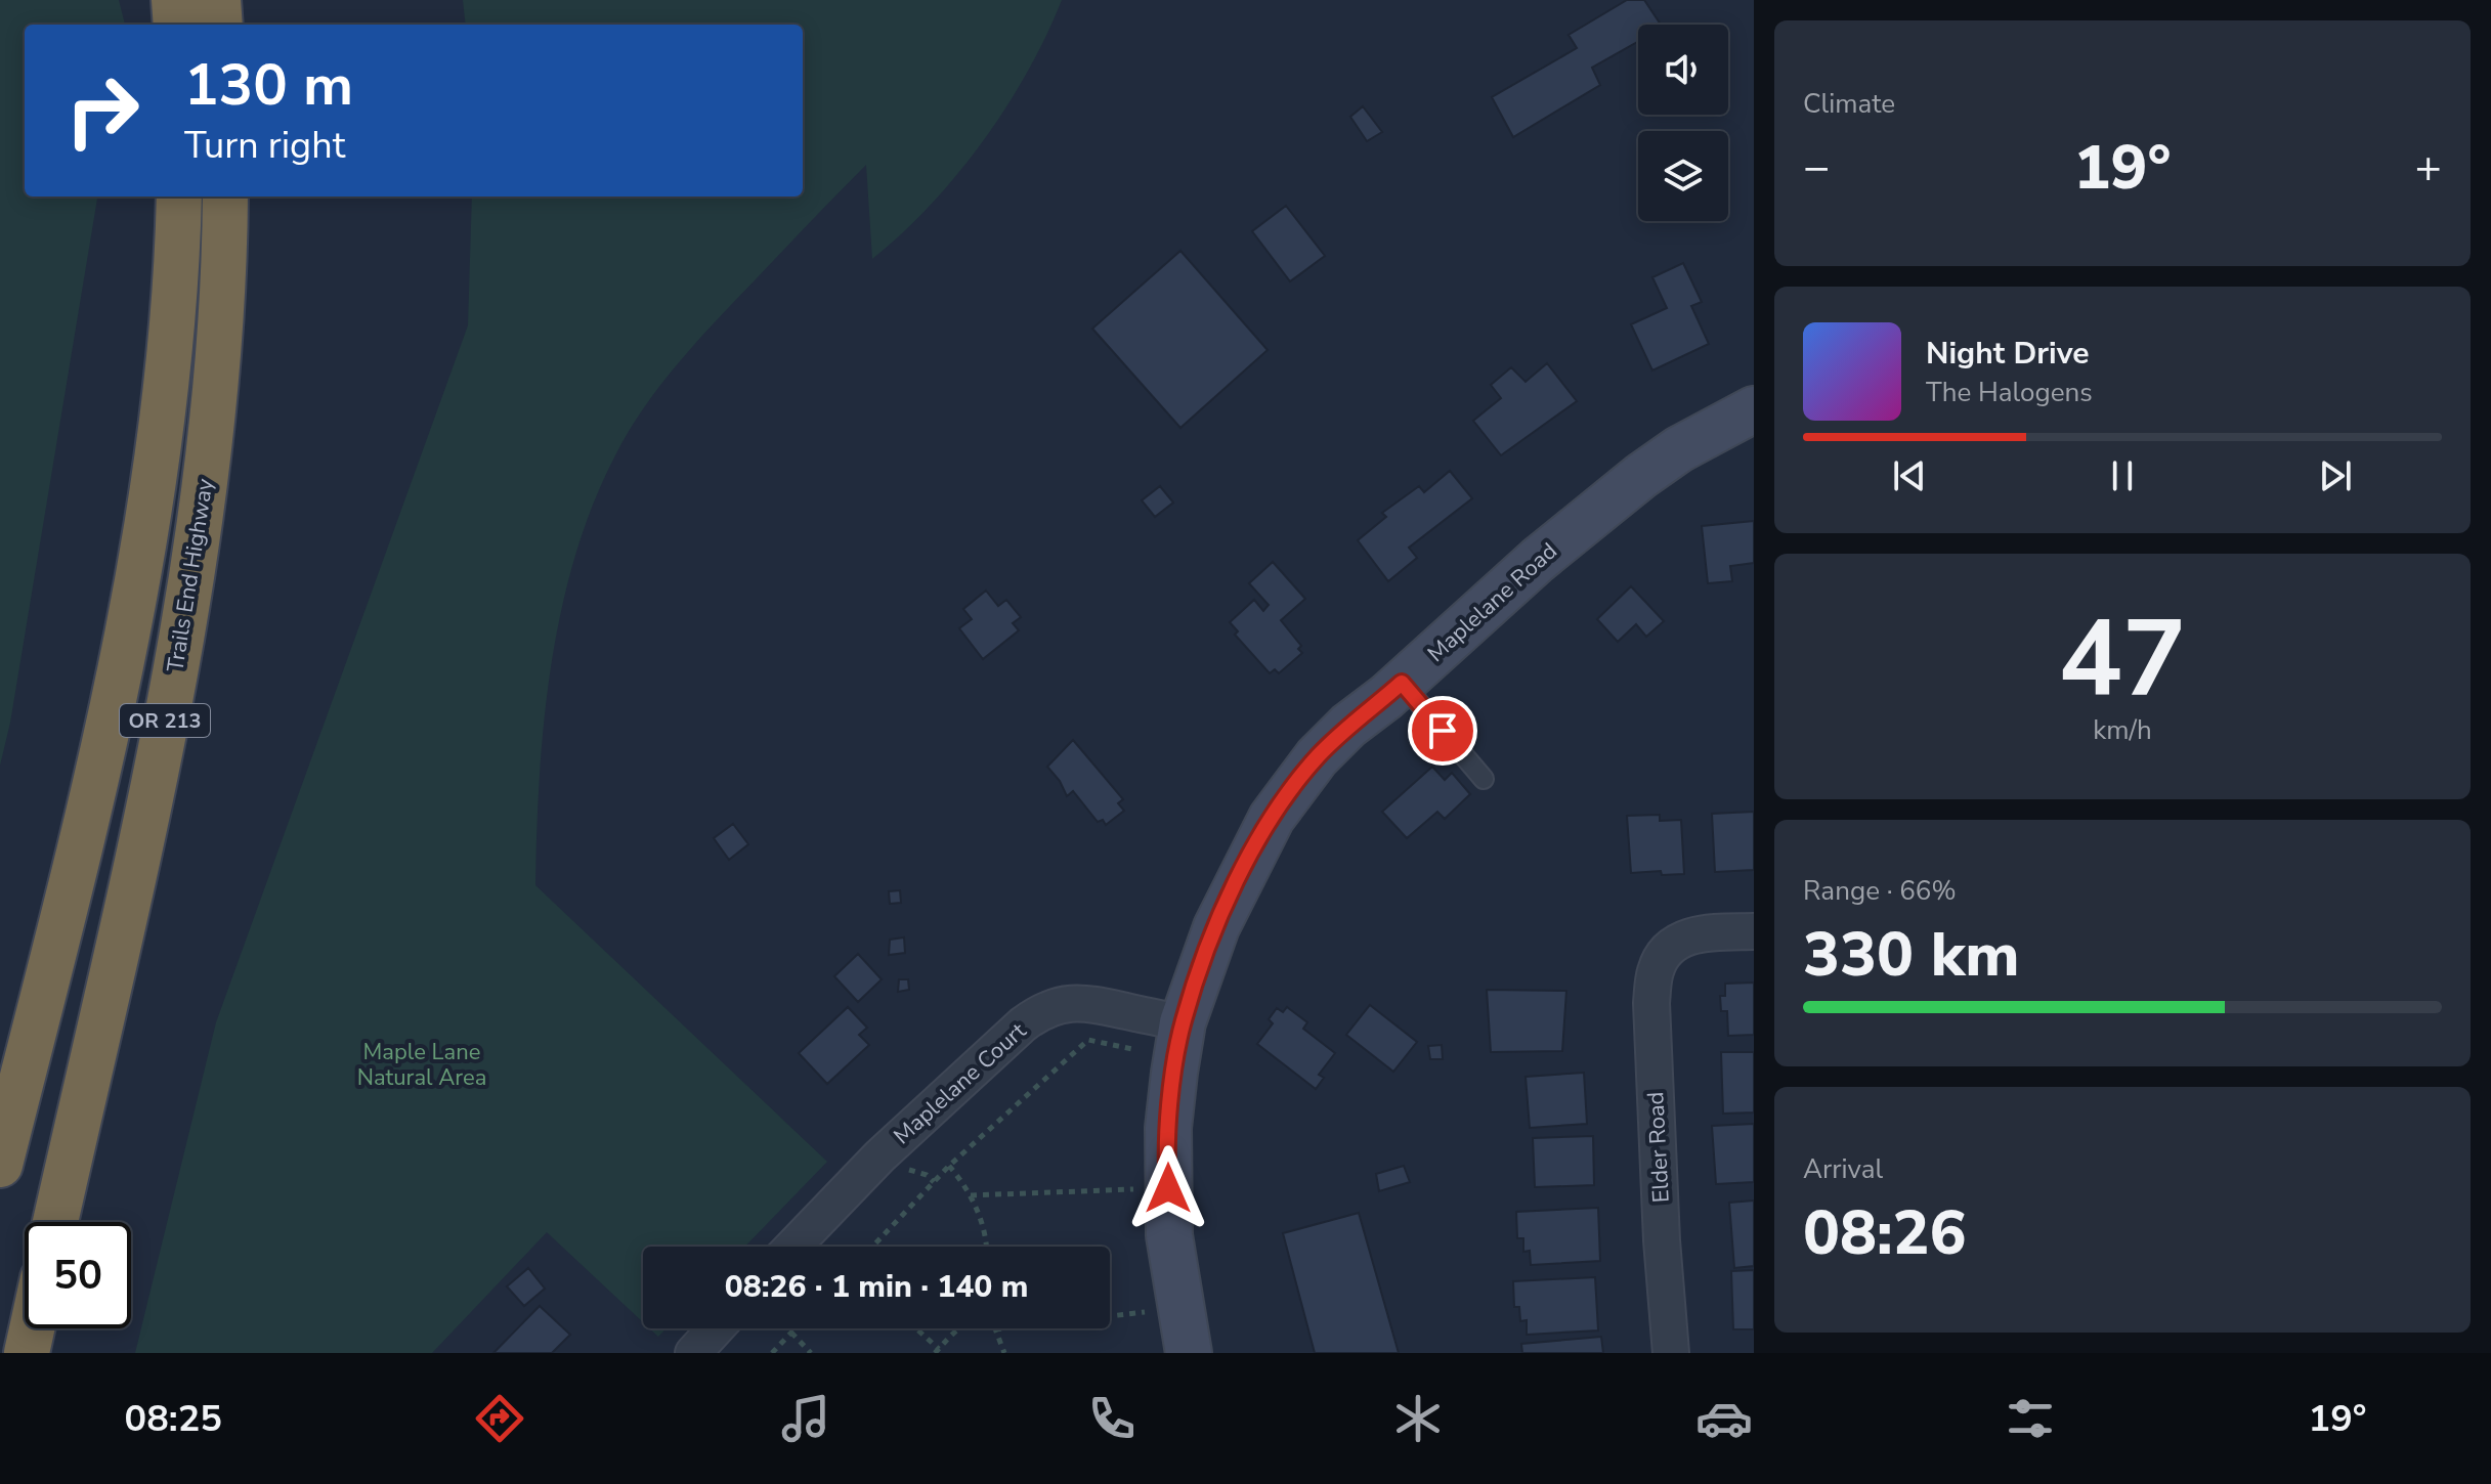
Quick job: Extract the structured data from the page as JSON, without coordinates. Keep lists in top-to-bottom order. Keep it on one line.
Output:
{"streets":{"highway":["Trails End Highway","OR 213"],"main road":["Maplelane Road"],"street":["Maplelane Court","Elder Road"]},"crossings":[["Maplelane Road","Maplelane Court"]],"parks":["Maple Lane Natural Area"],"page":{"tile":["Climate",["47","km/h"],["Range · 66%","330 km"],["Arrival","08:26"]],"turn":["130 m","Turn right"],"heat":["−","19°","+"],"song":["Night Drive","The Halogens"],"limit":"50","trip":"08:26 · 1 min · 140 m","tabs":["08:25","19°"]}}
